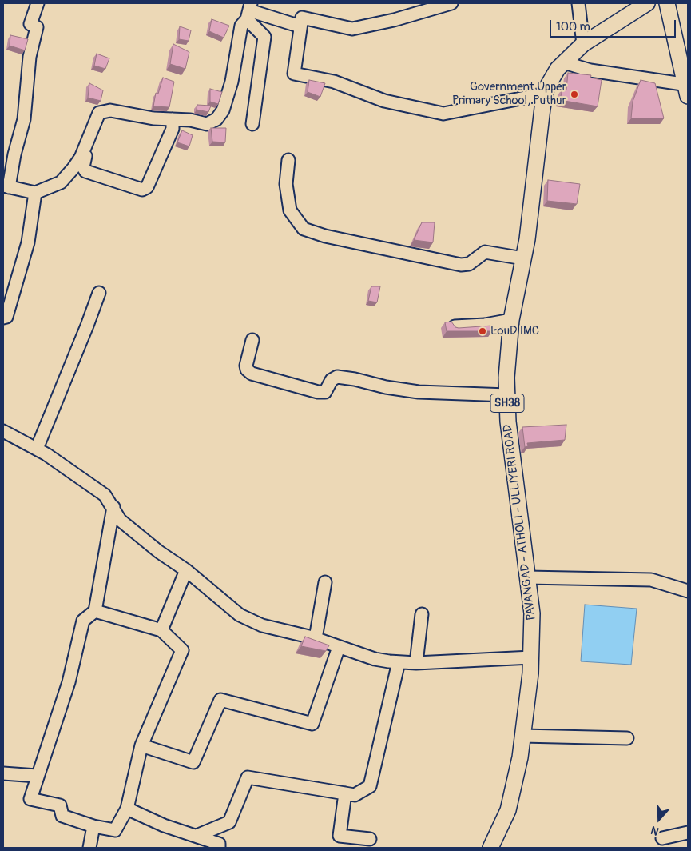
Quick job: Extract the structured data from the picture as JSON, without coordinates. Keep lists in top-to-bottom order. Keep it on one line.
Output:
{"streets":{"main road":["SH38","PAVANGAD - ATHOLI - ULLIYERI ROAD"]},"places":["Government Upper Primary School, Puthur","LouD IMC"],"scale_bar":"100 m","north":"bottom"}
